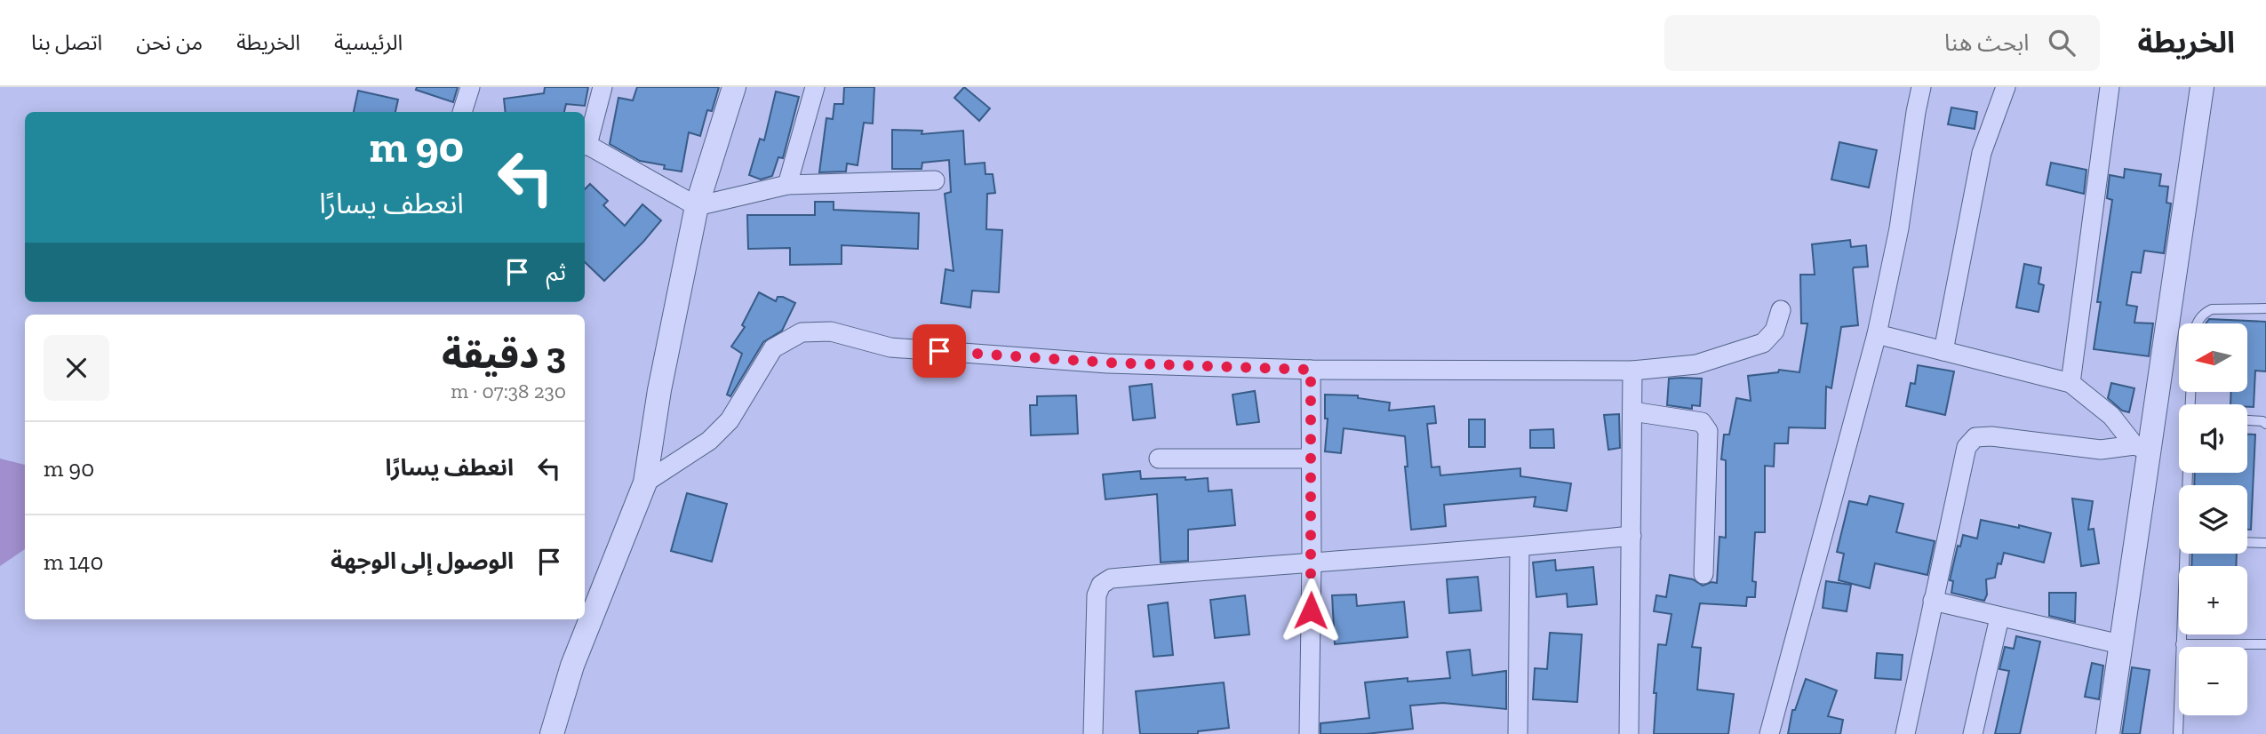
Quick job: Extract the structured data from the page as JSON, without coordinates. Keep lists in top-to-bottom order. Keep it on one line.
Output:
{"north":"left","page":{"header":"الخريطة","search":"ابحث هنا","nav":["الرئيسية","الخريطة","من نحن","اتصل بنا"],"turn":["90 m","انعطف يسارًا"],"then":"ثم","heading":["3 دقيقة","230 m · 07:38"],"map_buttons":["+","−"],"list":[{"name":"انعطف يسارًا","value":"90 m"},{"name":"الوصول إلى الوجهة","value":"140 m"}]}}
